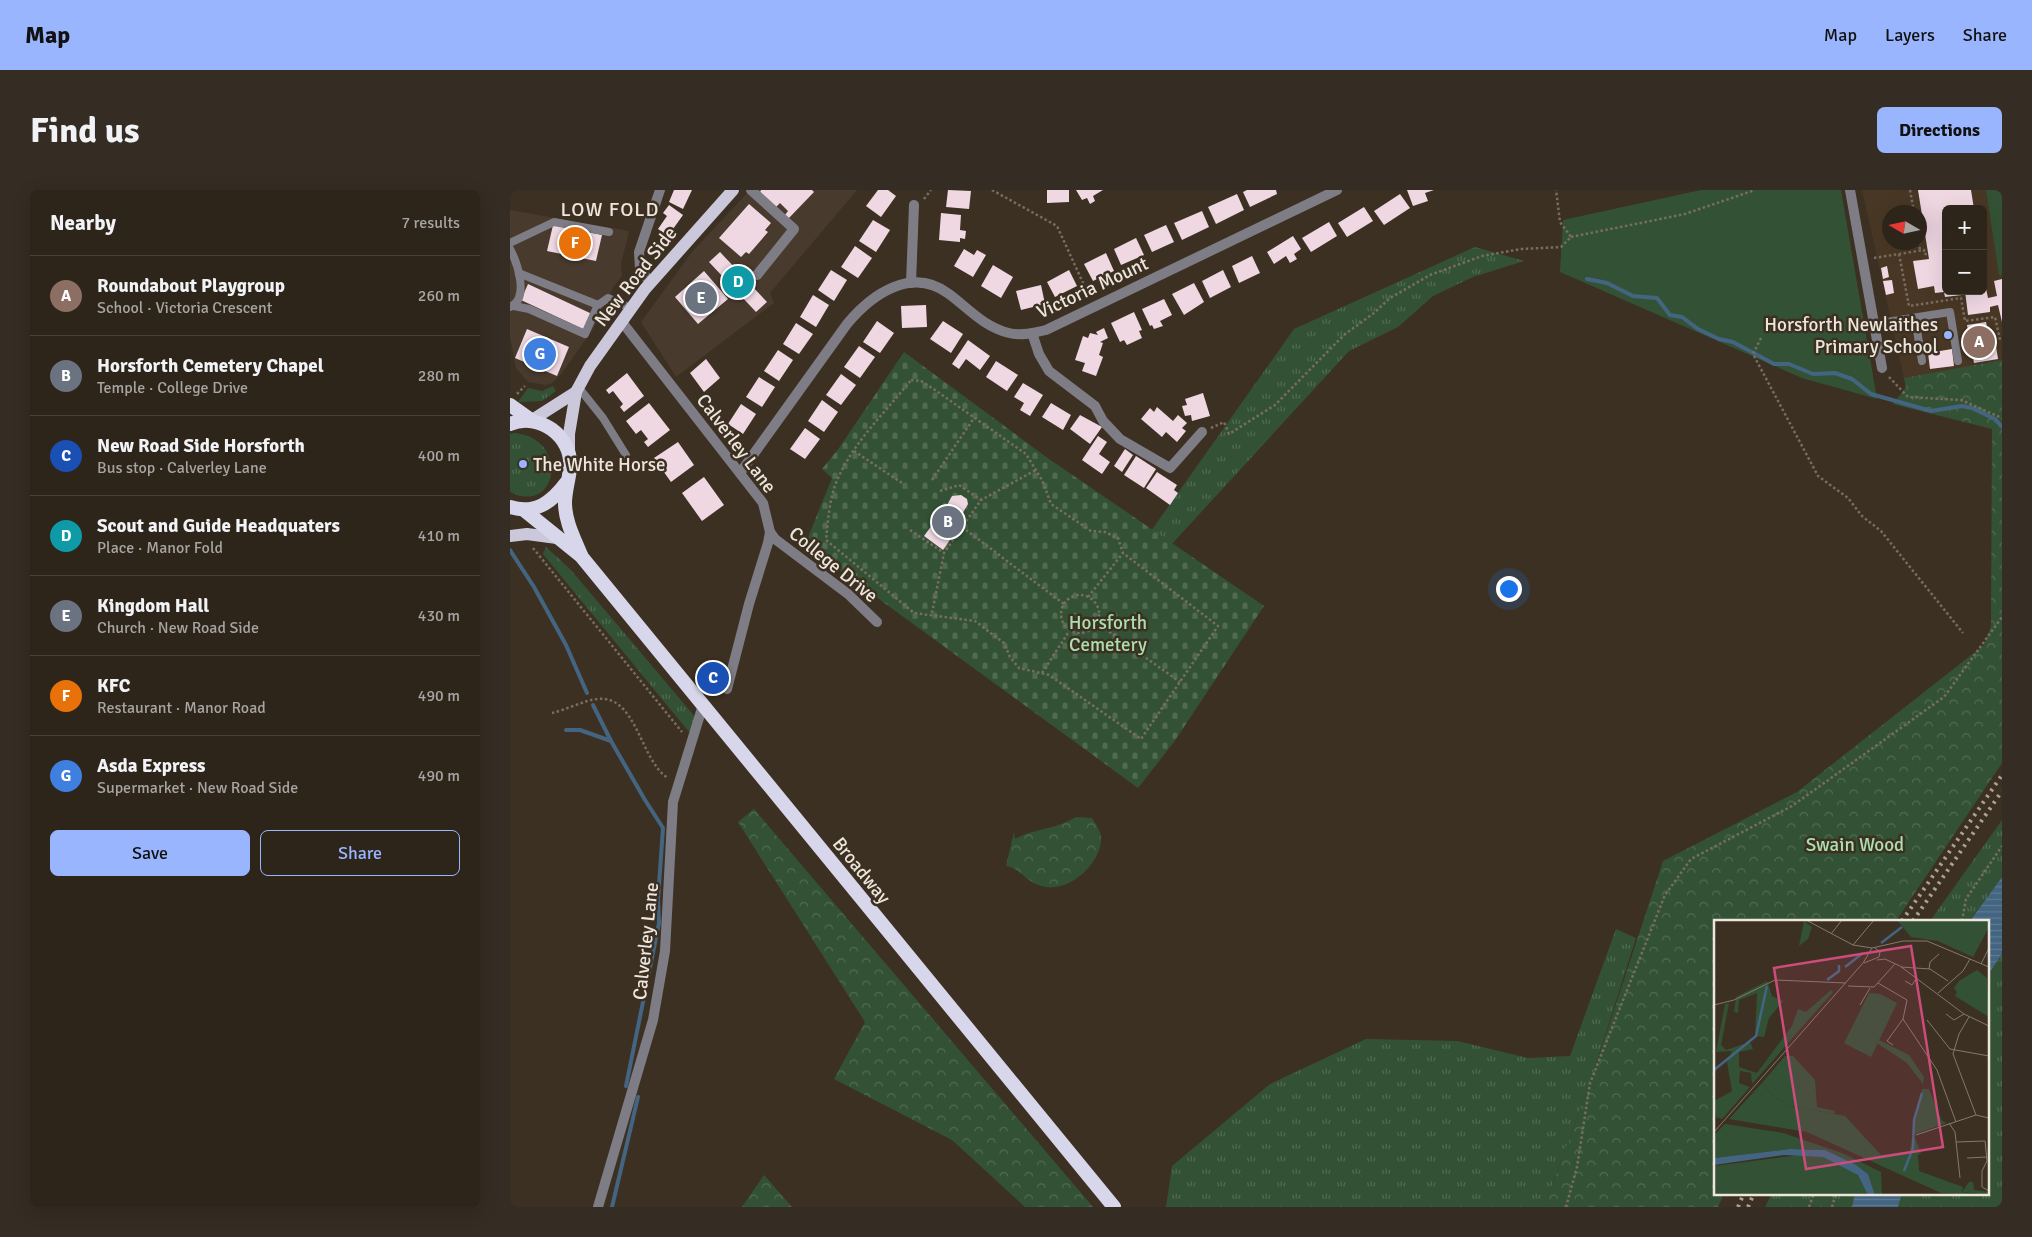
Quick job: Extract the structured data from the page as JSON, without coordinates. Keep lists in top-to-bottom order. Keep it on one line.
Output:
{"streets":{"highway":["Broadway"],"main road":["New Road Side"],"street":["Victoria Mount","Calverley Lane","College Drive"]},"crossings":[["New Road Side","Calverley Lane"],["Victoria Mount","Calverley Lane"],["Calverley Lane","College Drive"],["Calverley Lane","Broadway"]],"districts":["LOW FOLD"],"parks":["Horsforth Cemetery","Swain Wood"],"places":["Horsforth Newlaithes Primary School","The White Horse"],"north":"left","page":{"header":"Map","nav":["Map","Layers","Share"],"buttons":["Directions",["Save","Share"]],"title":"Find us","heading":["Nearby","7 results"],"map_buttons":["+","−"],"pins":["F","D","E","A","G","B","C"],"list":[{"mark":"A","name":"Roundabout Playgroup","note":"School · Victoria Crescent","value":"260 m"},{"mark":"B","name":"Horsforth Cemetery Chapel","note":"Temple · College Drive","value":"280 m"},{"mark":"C","name":"New Road Side Horsforth","note":"Bus stop · Calverley Lane","value":"400 m"},{"mark":"D","name":"Scout and Guide Headquaters","note":"Place · Manor Fold","value":"410 m"},{"mark":"E","name":"Kingdom Hall","note":"Church · New Road Side","value":"430 m"},{"mark":"F","name":"KFC","note":"Restaurant · Manor Road","value":"490 m"},{"mark":"G","name":"Asda Express","note":"Supermarket · New Road Side","value":"490 m"}]}}
